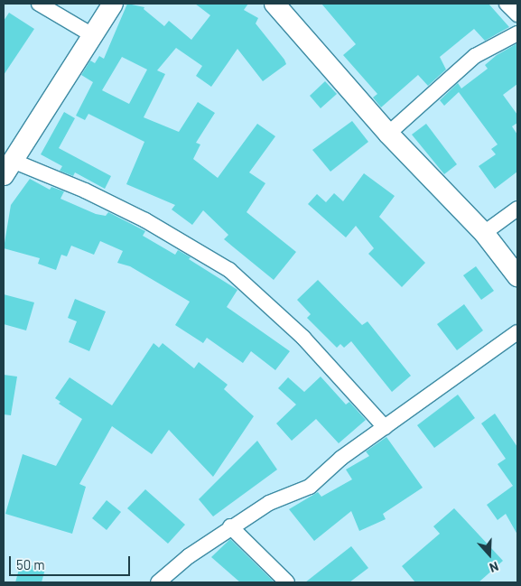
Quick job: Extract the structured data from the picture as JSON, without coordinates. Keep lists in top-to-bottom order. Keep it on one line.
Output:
{"scale_bar":"50 m","north":"bottom"}
